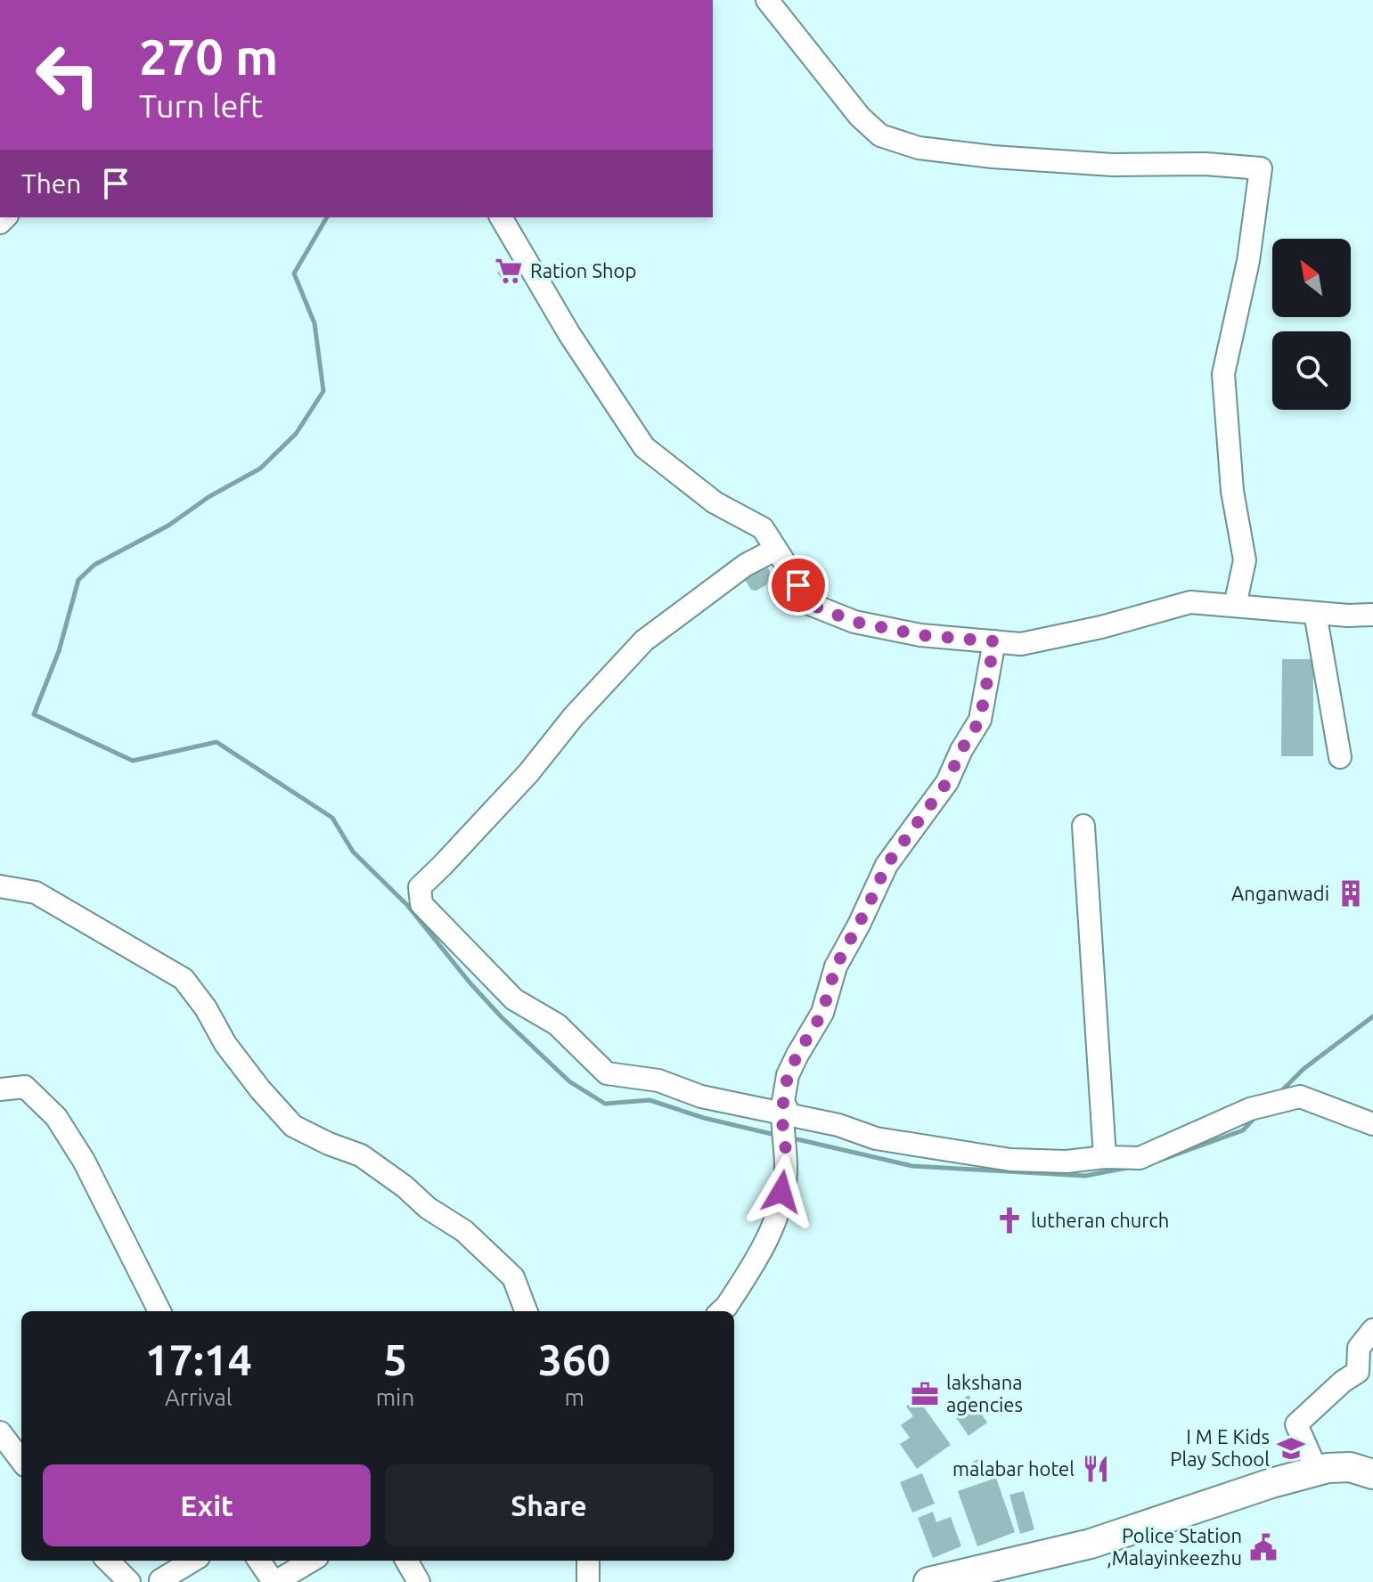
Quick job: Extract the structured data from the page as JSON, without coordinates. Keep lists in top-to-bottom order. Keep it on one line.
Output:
{"places":{"supermarket":["Ration Shop"],"building":["Anganwadi"],"church":["lutheran church"],"office":["lakshana agencies"],"school or university":["I M E Kids Play School"],"restaurant":["malabar hotel"],"public building":["Police Station ,Malayinkeezhu"]},"north":"top left","page":{"turn":["270 m","Turn left"],"then":"Then","eta":["17:14","Arrival","5","min","360","m"],"buttons":["Exit","Share"]}}
